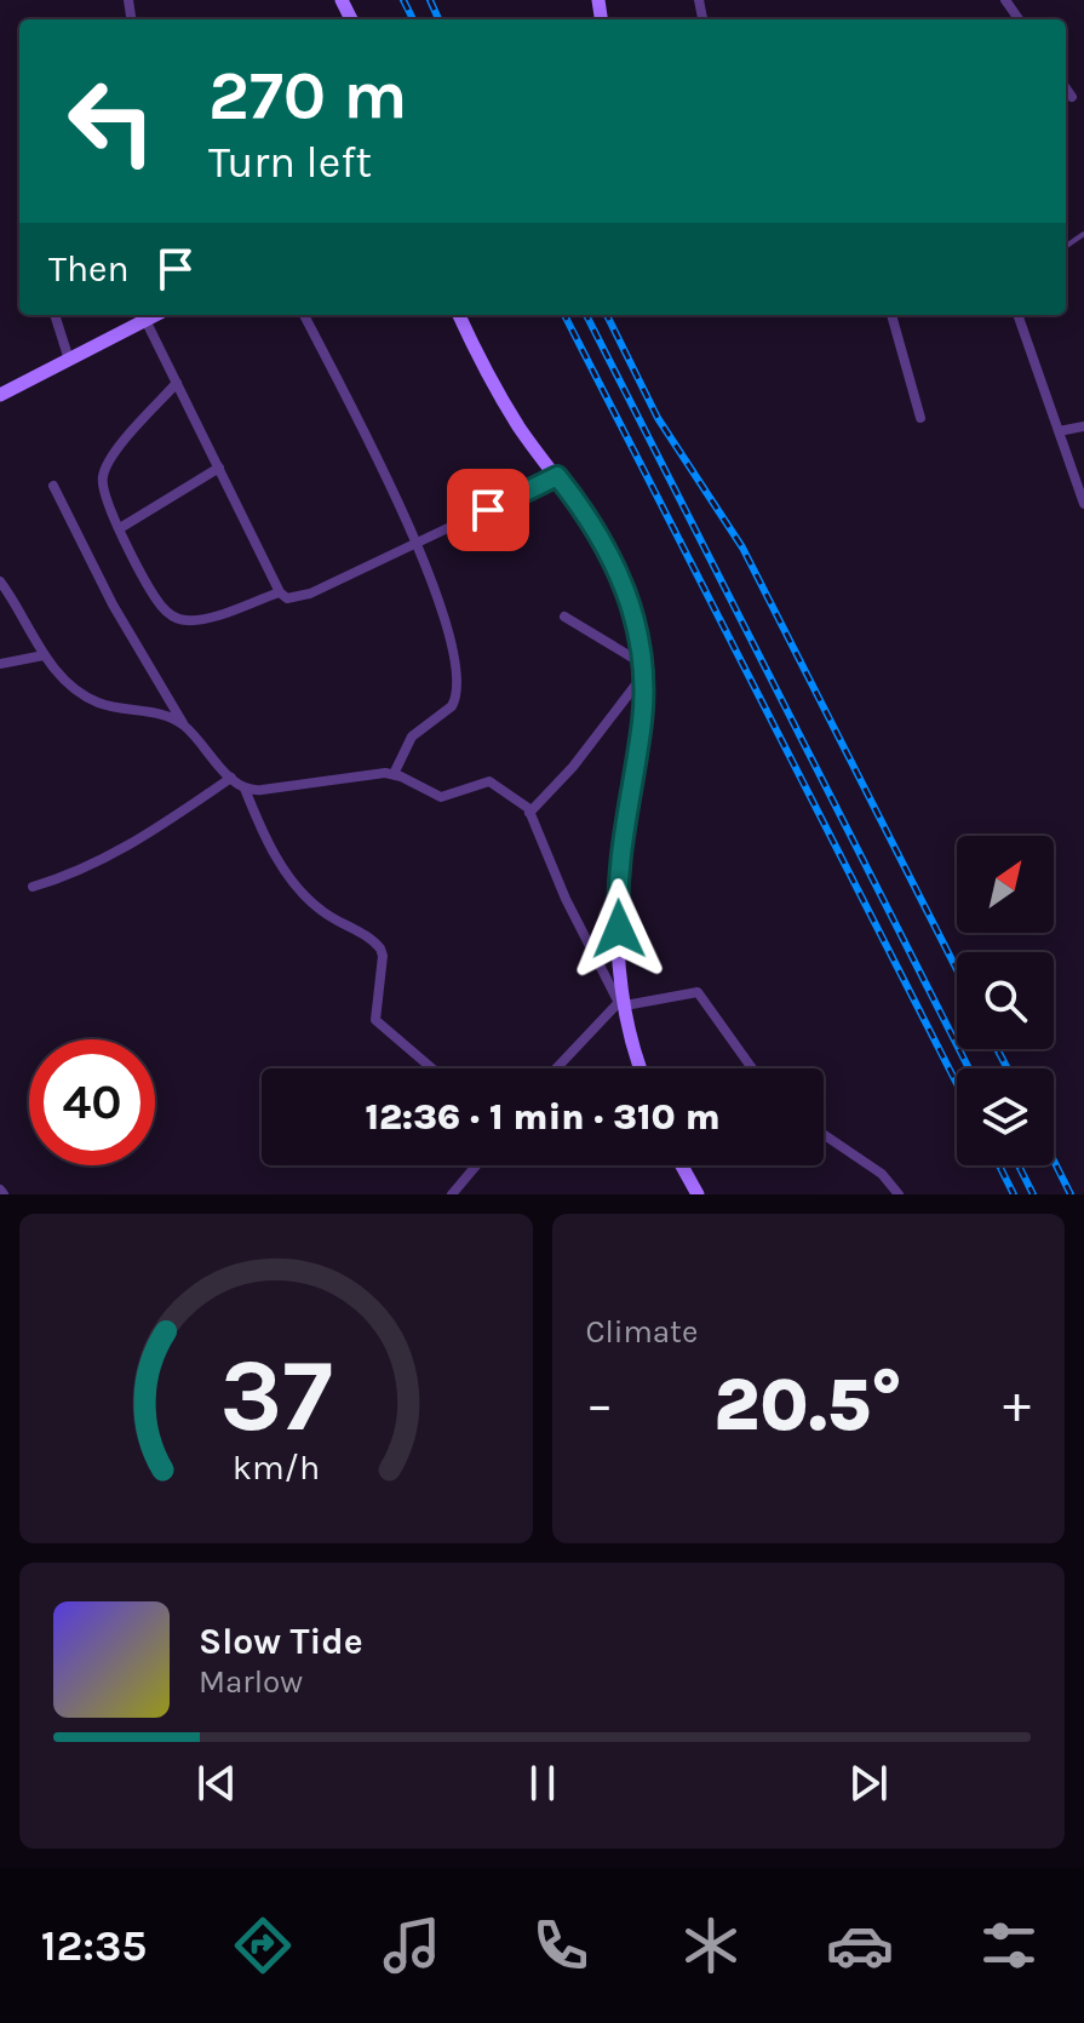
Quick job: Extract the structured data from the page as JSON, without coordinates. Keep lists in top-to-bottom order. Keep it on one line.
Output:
{"north":"top right","page":{"turn":["270 m","Turn left"],"then":"Then","limit":"40","trip":"12:36 · 1 min · 310 m","tile":"Climate","heat":["−","20.5°","+"],"song":["Slow Tide","Marlow"],"tabs":"12:35","gauge":["37","km/h"]}}
